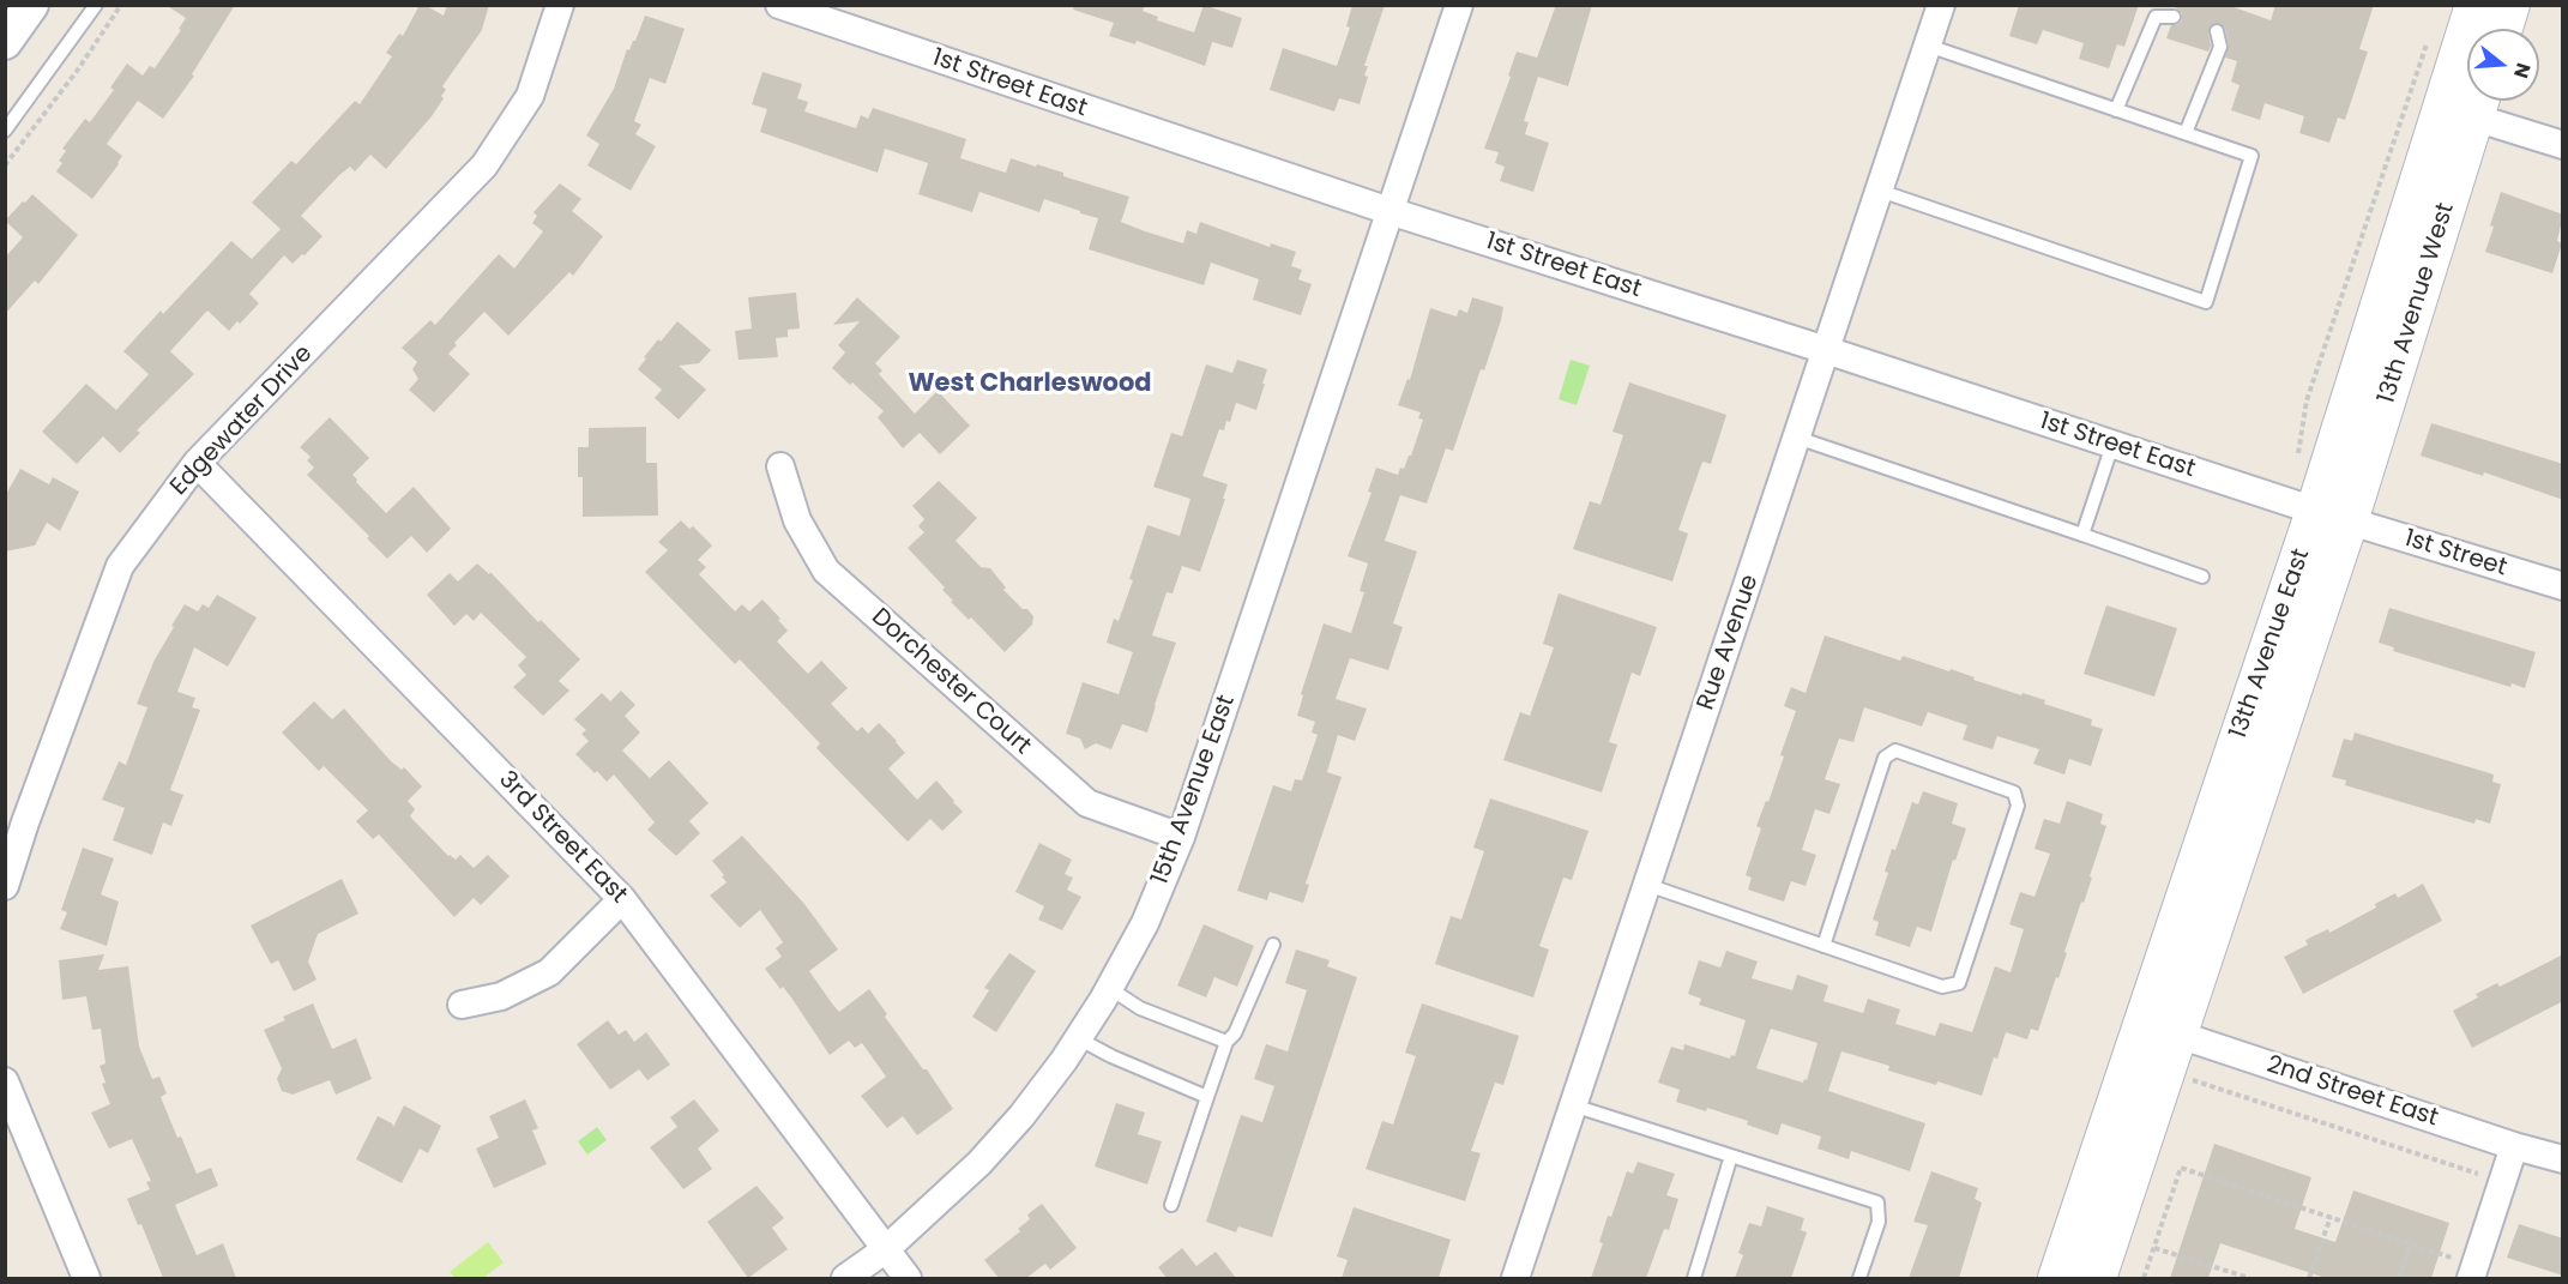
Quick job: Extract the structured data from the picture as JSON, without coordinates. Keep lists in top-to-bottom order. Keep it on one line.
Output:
{"streets":{"main road":["13th Avenue West","13th Avenue East"],"street":["1st Street East","Edgewater Drive","1st Street","Rue Avenue","Dorchester Court","15th Avenue East","3rd Street East","2nd Street East"]},"crossings":[["1st Street East","13th Avenue West"],["1st Street East","1st Street"],["1st Street East","Rue Avenue"],["1st Street East","13th Avenue East"],["1st Street East","15th Avenue East"],["13th Avenue West","1st Street"],["13th Avenue West","13th Avenue East"],["Edgewater Drive","3rd Street East"],["1st Street","13th Avenue East"],["13th Avenue East","2nd Street East"],["Dorchester Court","15th Avenue East"],["15th Avenue East","3rd Street East"]],"districts":["West Charleswood"],"north":"right"}
